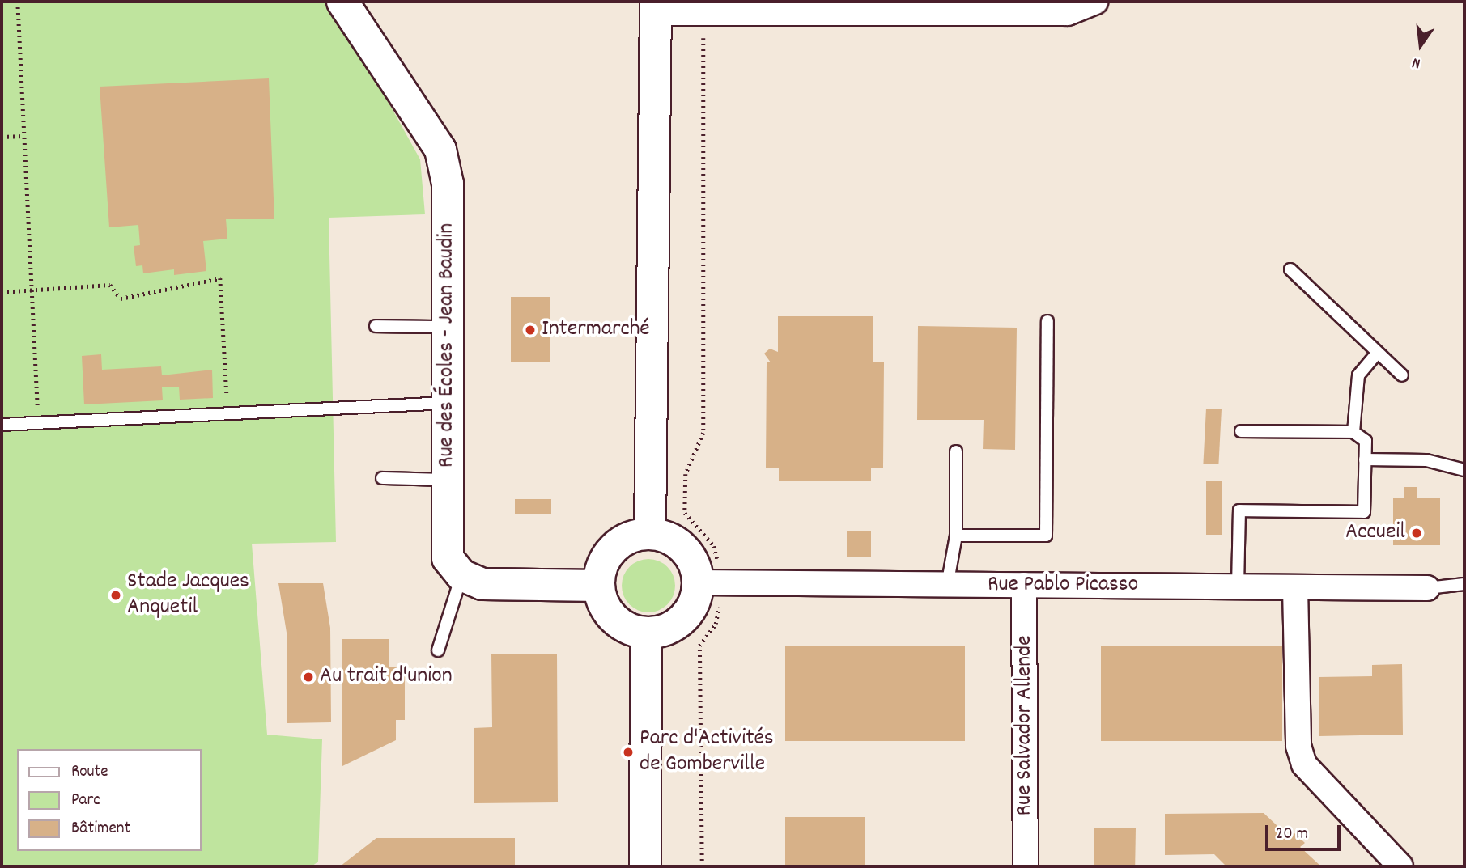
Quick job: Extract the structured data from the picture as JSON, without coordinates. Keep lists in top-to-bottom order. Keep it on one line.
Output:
{"streets":{"main road":["Rue des Écoles - Jean Baudin"],"street":["Rue Pablo Picasso","Rue Salvador Allende"]},"crossings":[["Rue Pablo Picasso","Rue Salvador Allende"]],"places":["Intermarché","Accueil","Stade Jacques Anquetil","Au trait d'union","Parc d'Activités de Gomberville"],"legend":["Route","Parc","Bâtiment"],"scale_bar":"20 m","north":"bottom"}
